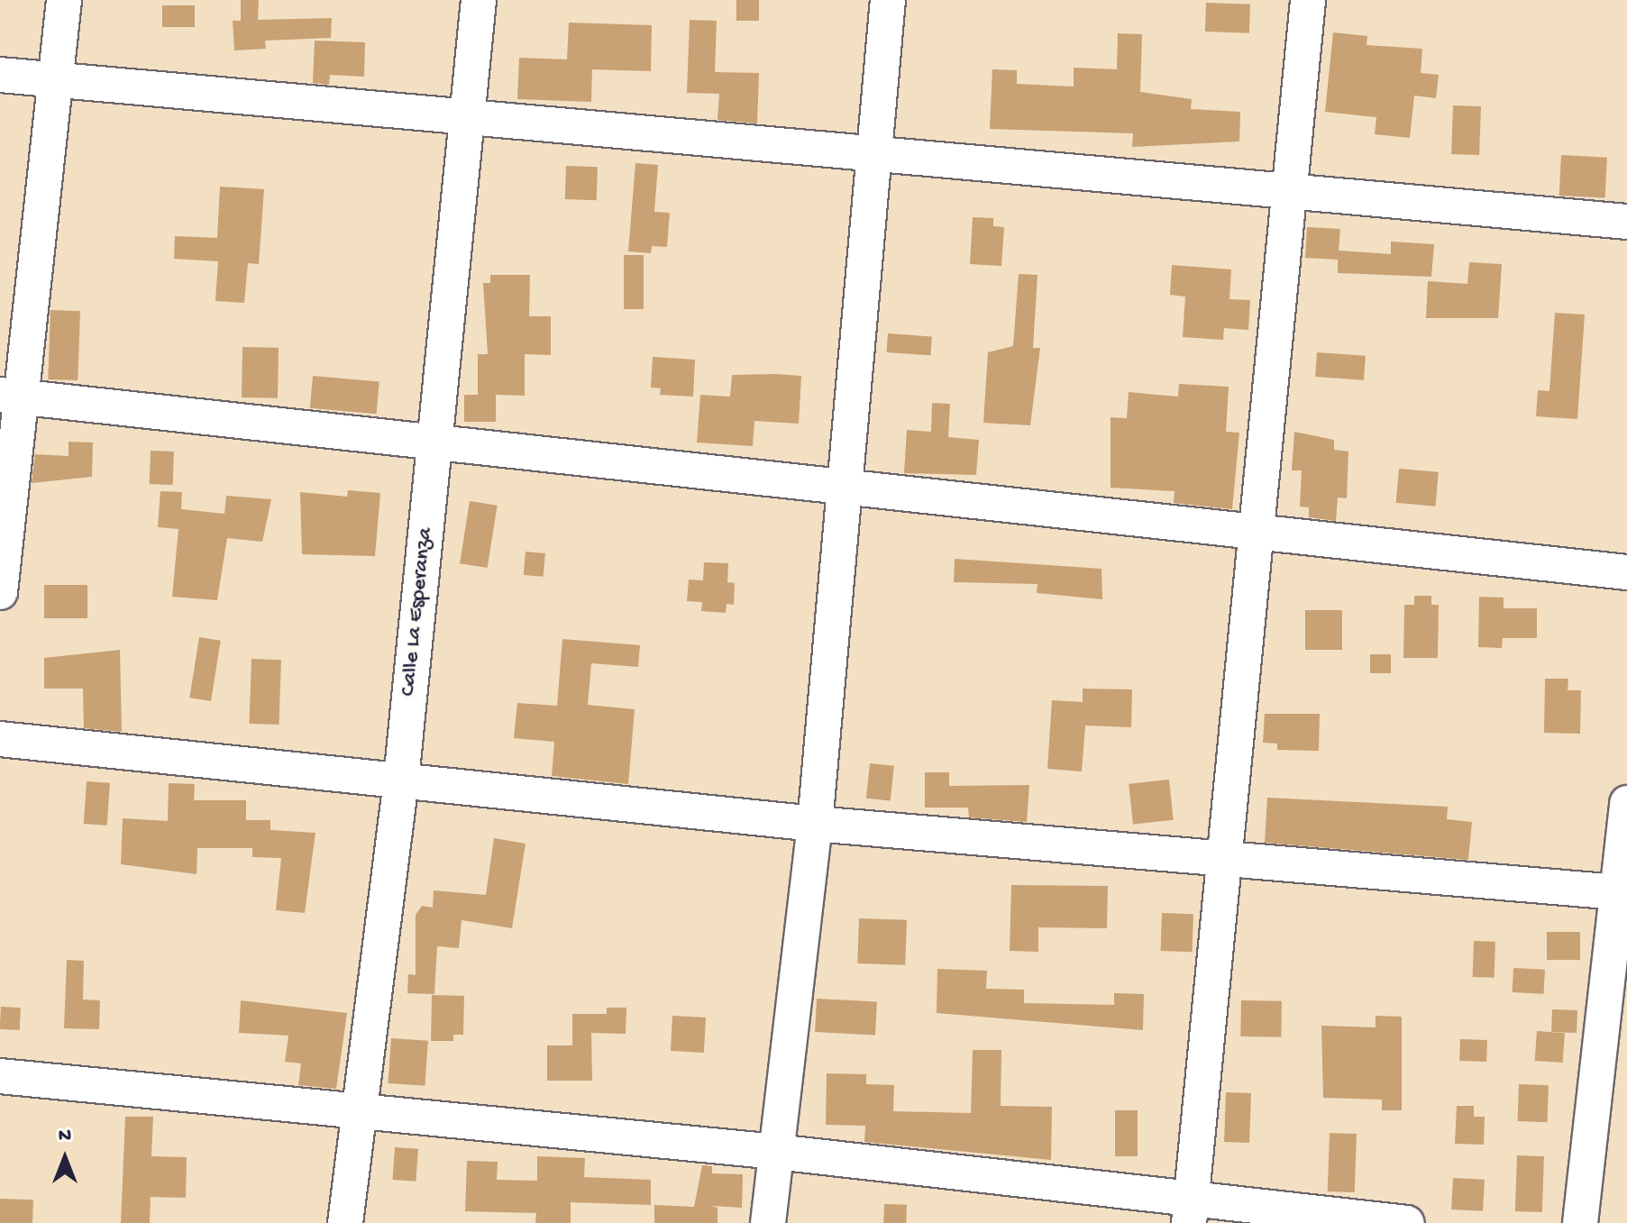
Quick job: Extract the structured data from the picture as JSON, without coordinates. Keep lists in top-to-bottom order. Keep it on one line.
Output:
{"streets":{"street":["Calle La Esperanza"]},"north":"top"}
